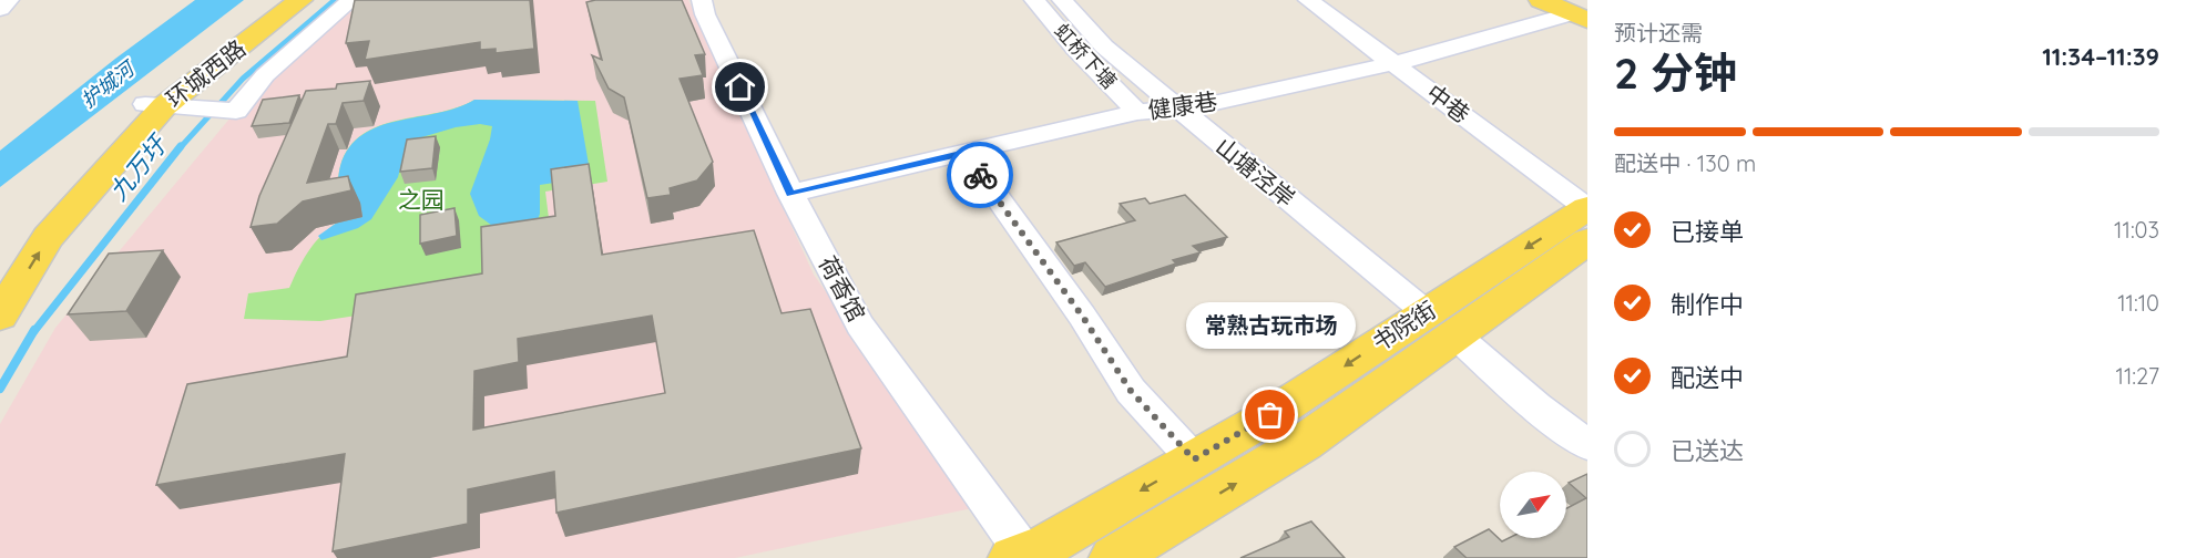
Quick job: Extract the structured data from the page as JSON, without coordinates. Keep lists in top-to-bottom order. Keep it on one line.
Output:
{"streets":{"main road":["环城西路","书院街"],"street":["虹桥下塘","中巷","健康巷","山塘泾岸","荷香馆"]},"crossings":[["虹桥下塘","健康巷"],["中巷","健康巷"],["中巷","书院街"],["健康巷","山塘泾岸"],["健康巷","荷香馆"],["山塘泾岸","书院街"],["荷香馆","书院街"]],"water":["护城河","九万圩"],"parks":["之园"],"places":["常熟古玩市场"],"north":"top right","page":{"heading":["2 分钟","预计还需","11:34–11:39"],"bar":"配送中 · 130 m","list":[["已接单","11:03"],["制作中","11:10"],["配送中","11:27"],"已送达"],"bubble":"常熟古玩市场"}}
